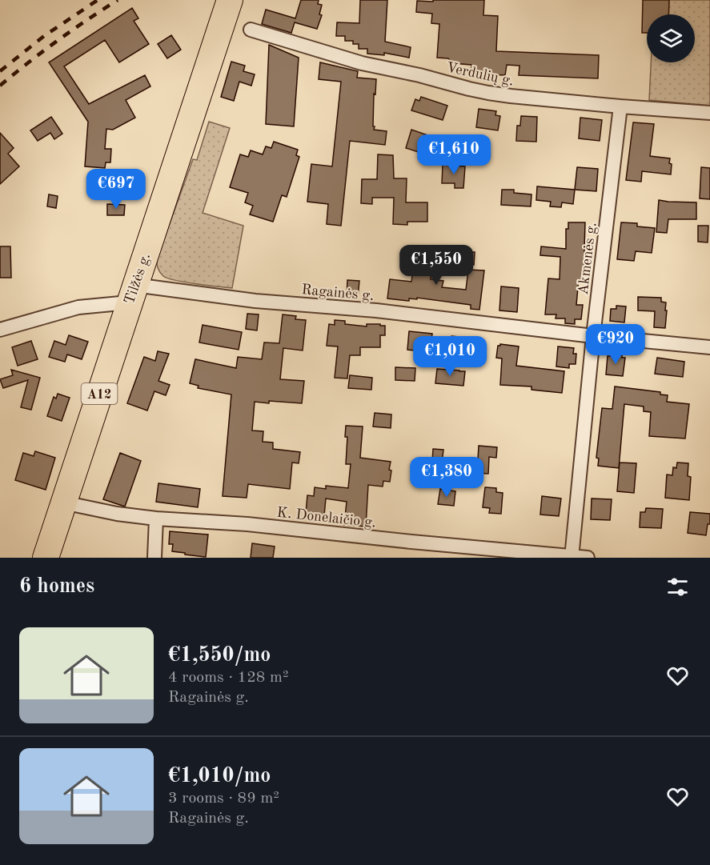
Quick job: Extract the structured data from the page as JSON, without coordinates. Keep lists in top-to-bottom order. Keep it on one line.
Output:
{"streets":{"highway":["Tilžės g.","A12"],"street":["Verdulių g.","Akmenės g.","Ragainės g.","K. Donelaičio g."]},"crossings":[["Verdulių g.","Akmenės g."],["Akmenės g.","Ragainės g."],["Akmenės g.","K. Donelaičio g."],["Tilžės g.","Ragainės g."],["Tilžės g.","K. Donelaičio g."]],"page":{"price":["€1,610","€697","€1,550","€920","€1,010","€1,380"],"heading":"6 homes","list":[{"name":"€1,550/mo","note":"4 rooms · 128 m² · Ragainės g."},{"name":"€1,010/mo","note":"3 rooms · 89 m² · Ragainės g."}]}}
